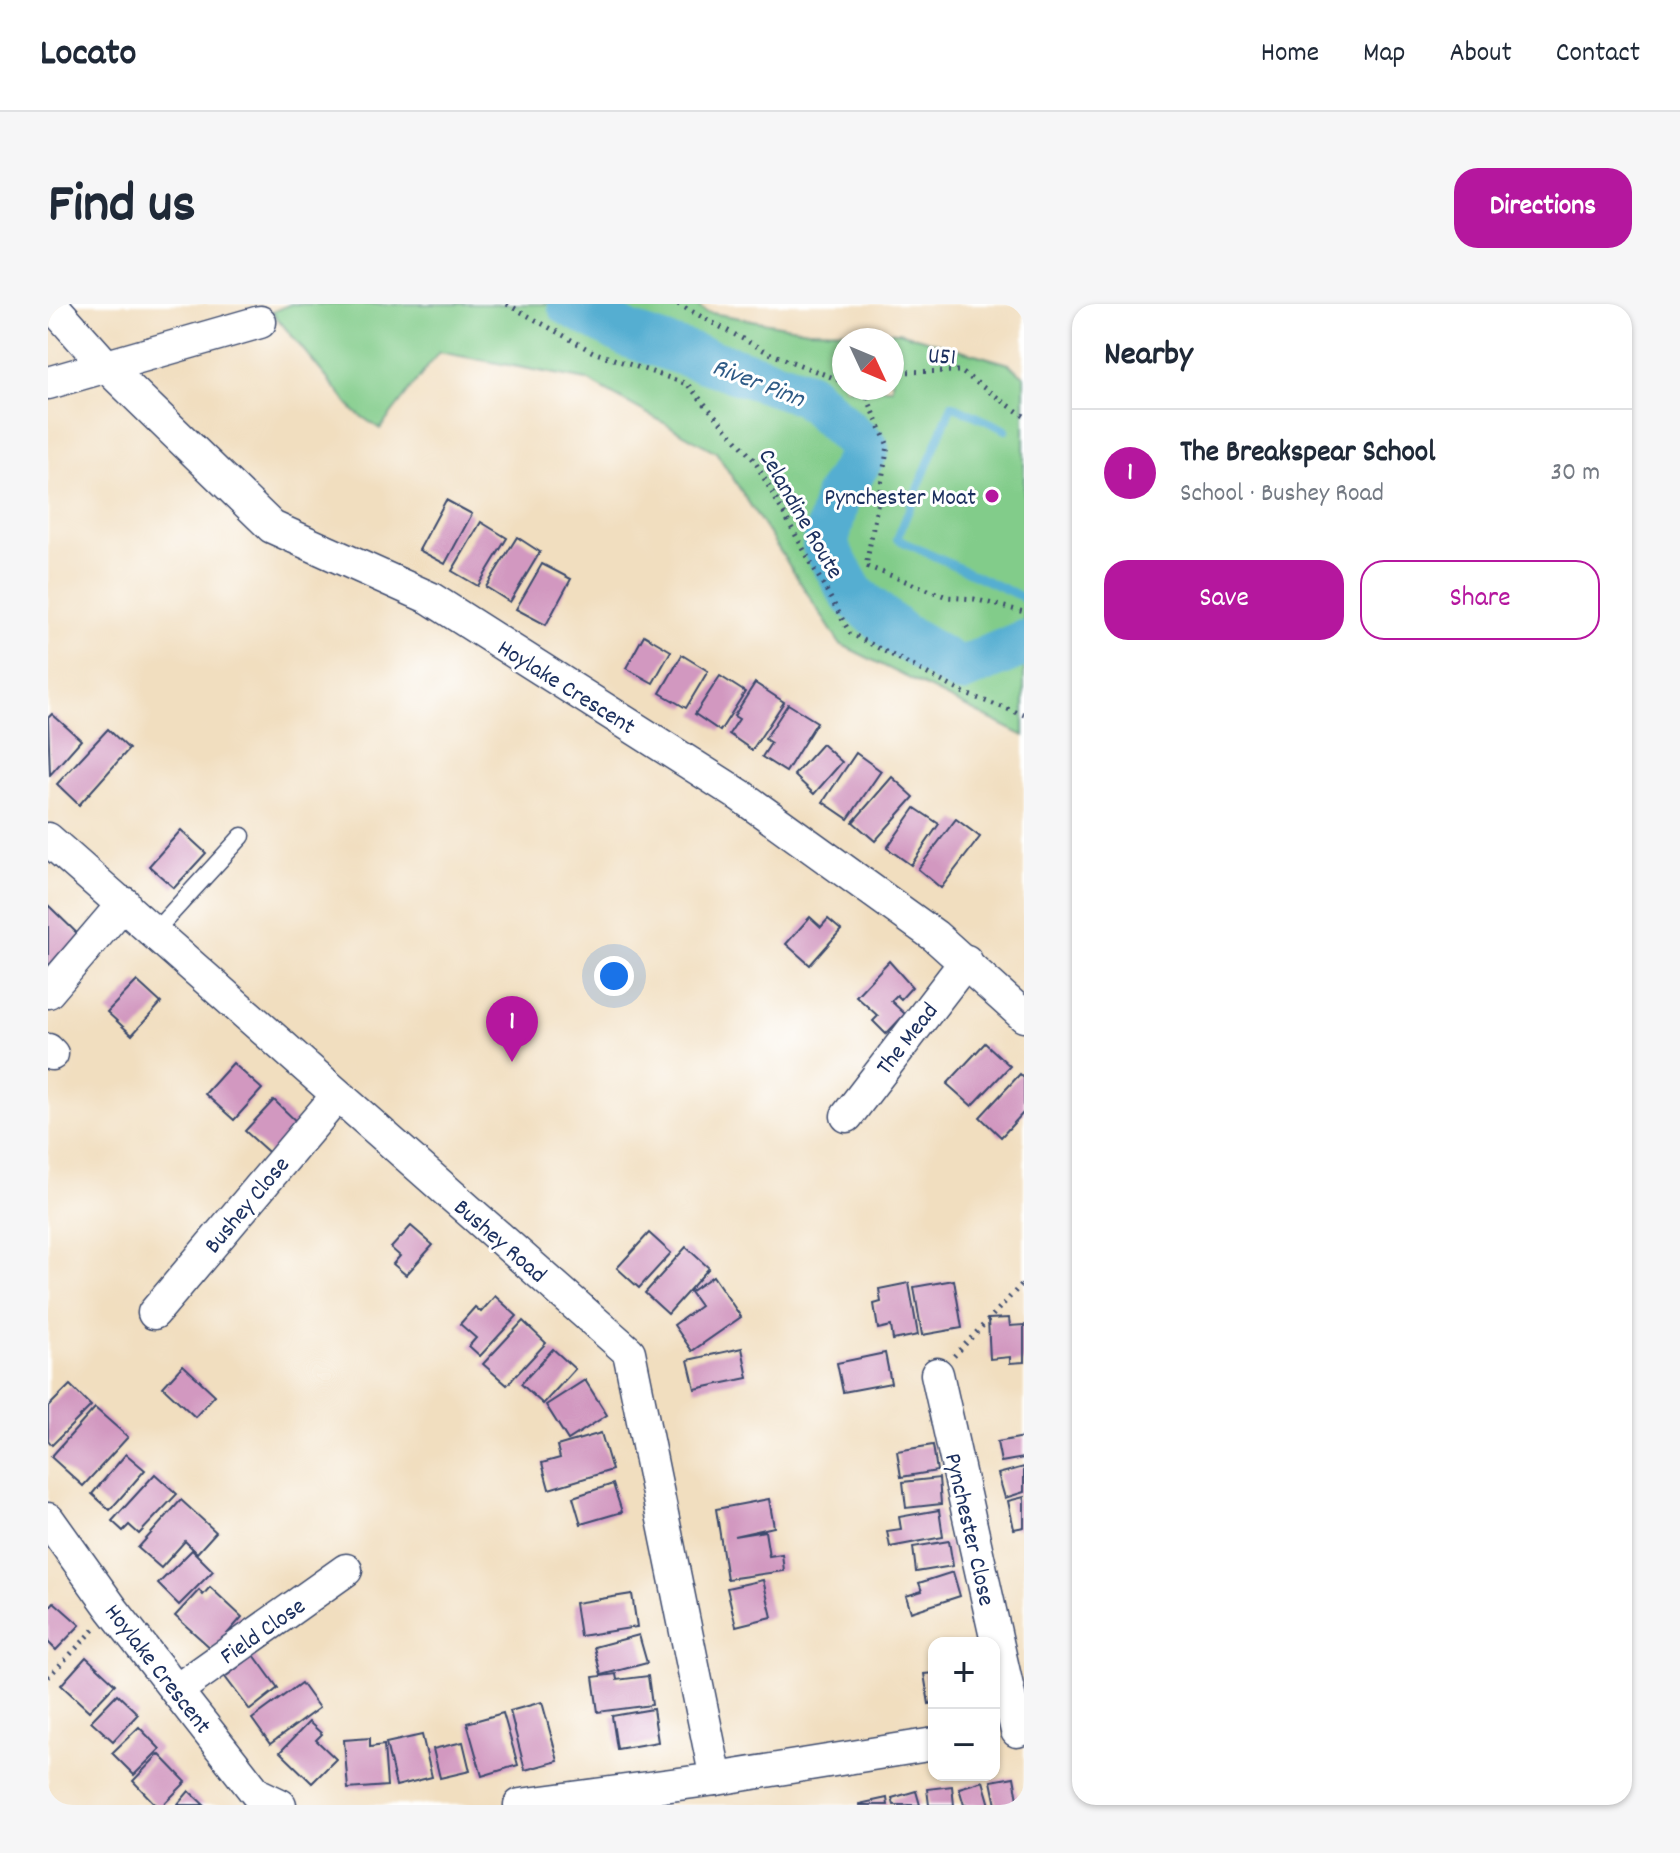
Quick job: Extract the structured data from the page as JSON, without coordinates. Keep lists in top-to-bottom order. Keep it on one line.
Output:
{"streets":{"street":["Hoylake Crescent","The Mead","Bushey Close","Bushey Road","Pynchester Close","Field Close"],"path":["U51","Celandine Route"]},"crossings":[["Hoylake Crescent","The Mead"],["Hoylake Crescent","Field Close"],["Bushey Close","Bushey Road"]],"water":["River Pinn"],"places":["Pynchester Moat"],"north":"bottom right","page":{"header":"Locato","nav":["Home","Map","About","Contact"],"title":"Find us","buttons":["Directions",["Save","Share"]],"heading":"Nearby","list":[{"mark":"1","name":"The Breakspear School","note":"School · Bushey Road","value":"30 m"}],"pins":"1","map_buttons":["+","−"]}}
